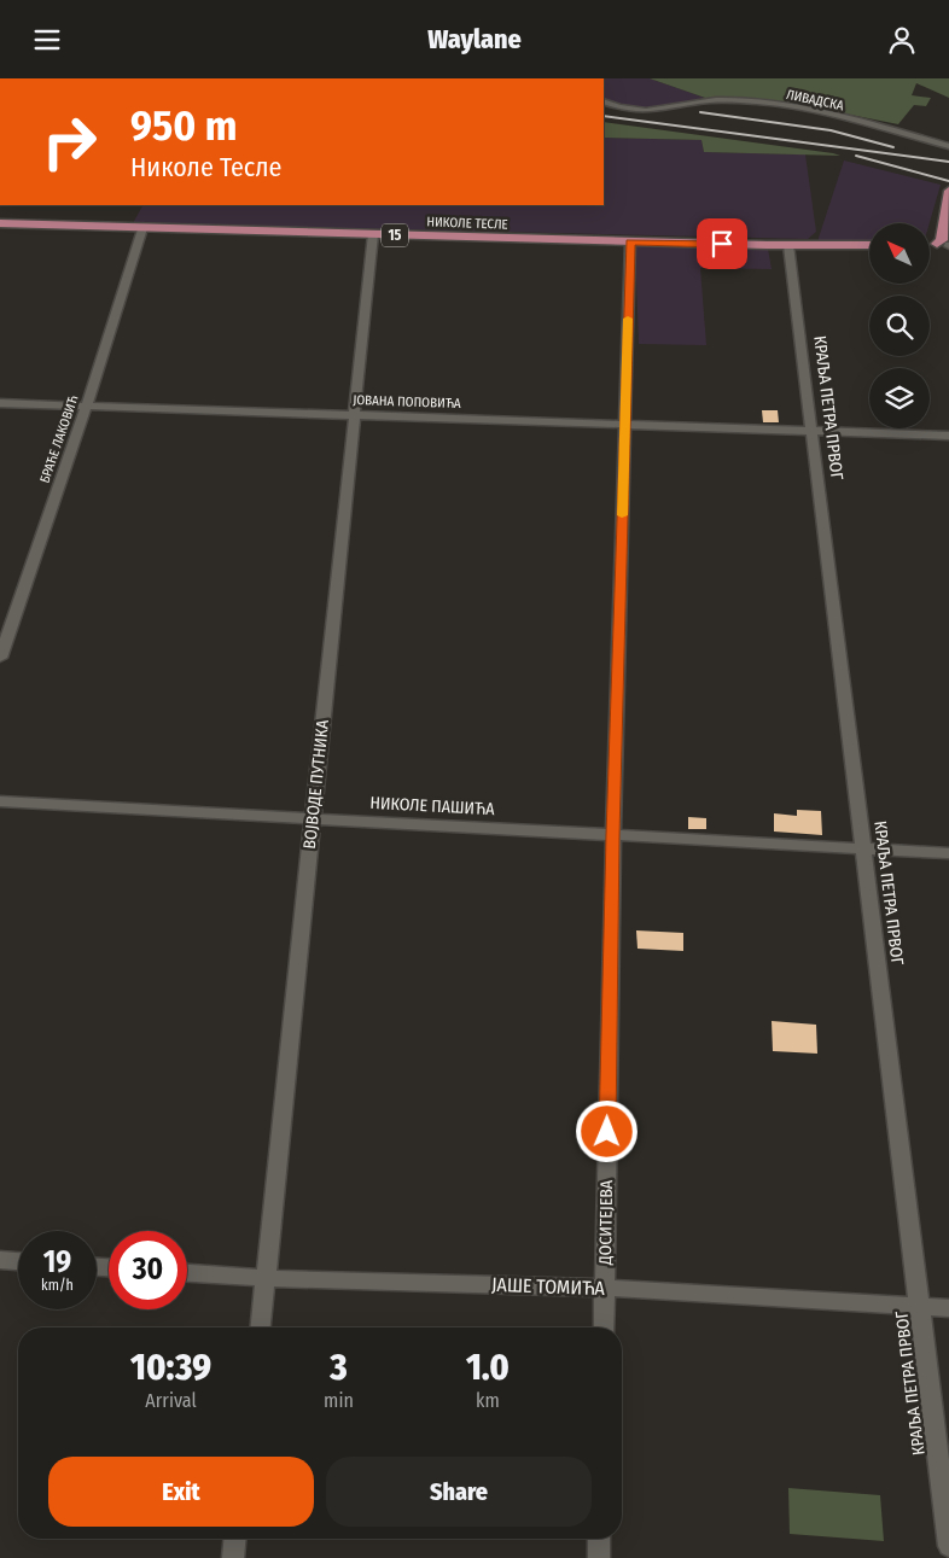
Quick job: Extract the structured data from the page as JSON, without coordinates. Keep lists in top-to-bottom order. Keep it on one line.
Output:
{"streets":{"main road":["НИКОЛЕ ТЕСЛЕ","15"],"street":["ЛИВАДСКА","ЈОВАНА ПОПОВИЋА","КРАЉА ПЕТРА ПРВОГ","БРАЋЕ ЛАКОВИЋ","ВОЈВОДЕ ПУТНИКА","НИКОЛЕ ПАШИЋА","ДОСИТЕЈЕВА","ЈАШЕ ТОМИЋА"]},"crossings":[["НИКОЛЕ ТЕСЛЕ","15"],["НИКОЛЕ ТЕСЛЕ","КРАЉА ПЕТРА ПРВОГ"],["НИКОЛЕ ТЕСЛЕ","БРАЋЕ ЛАКОВИЋ"],["НИКОЛЕ ТЕСЛЕ","ВОЈВОДЕ ПУТНИКА"],["НИКОЛЕ ТЕСЛЕ","ДОСИТЕЈЕВА"],["15","КРАЉА ПЕТРА ПРВОГ"],["ЈОВАНА ПОПОВИЋА","КРАЉА ПЕТРА ПРВОГ"],["ЈОВАНА ПОПОВИЋА","БРАЋЕ ЛАКОВИЋ"],["ЈОВАНА ПОПОВИЋА","ВОЈВОДЕ ПУТНИКА"],["ЈОВАНА ПОПОВИЋА","ДОСИТЕЈЕВА"],["КРАЉА ПЕТРА ПРВОГ","НИКОЛЕ ПАШИЋА"],["КРАЉА ПЕТРА ПРВОГ","ЈАШЕ ТОМИЋА"],["ВОЈВОДЕ ПУТНИКА","НИКОЛЕ ПАШИЋА"],["ВОЈВОДЕ ПУТНИКА","ЈАШЕ ТОМИЋА"],["НИКОЛЕ ПАШИЋА","ДОСИТЕЈЕВА"],["ДОСИТЕЈЕВА","ЈАШЕ ТОМИЋА"]],"north":"top left","page":{"header":"Waylane","turn":["950 m","Николе Тесле"],"speed":"19 km/h","limit":"30","eta":["10:39","Arrival","3","min","1.0","km"],"buttons":["Exit","Share"]}}
